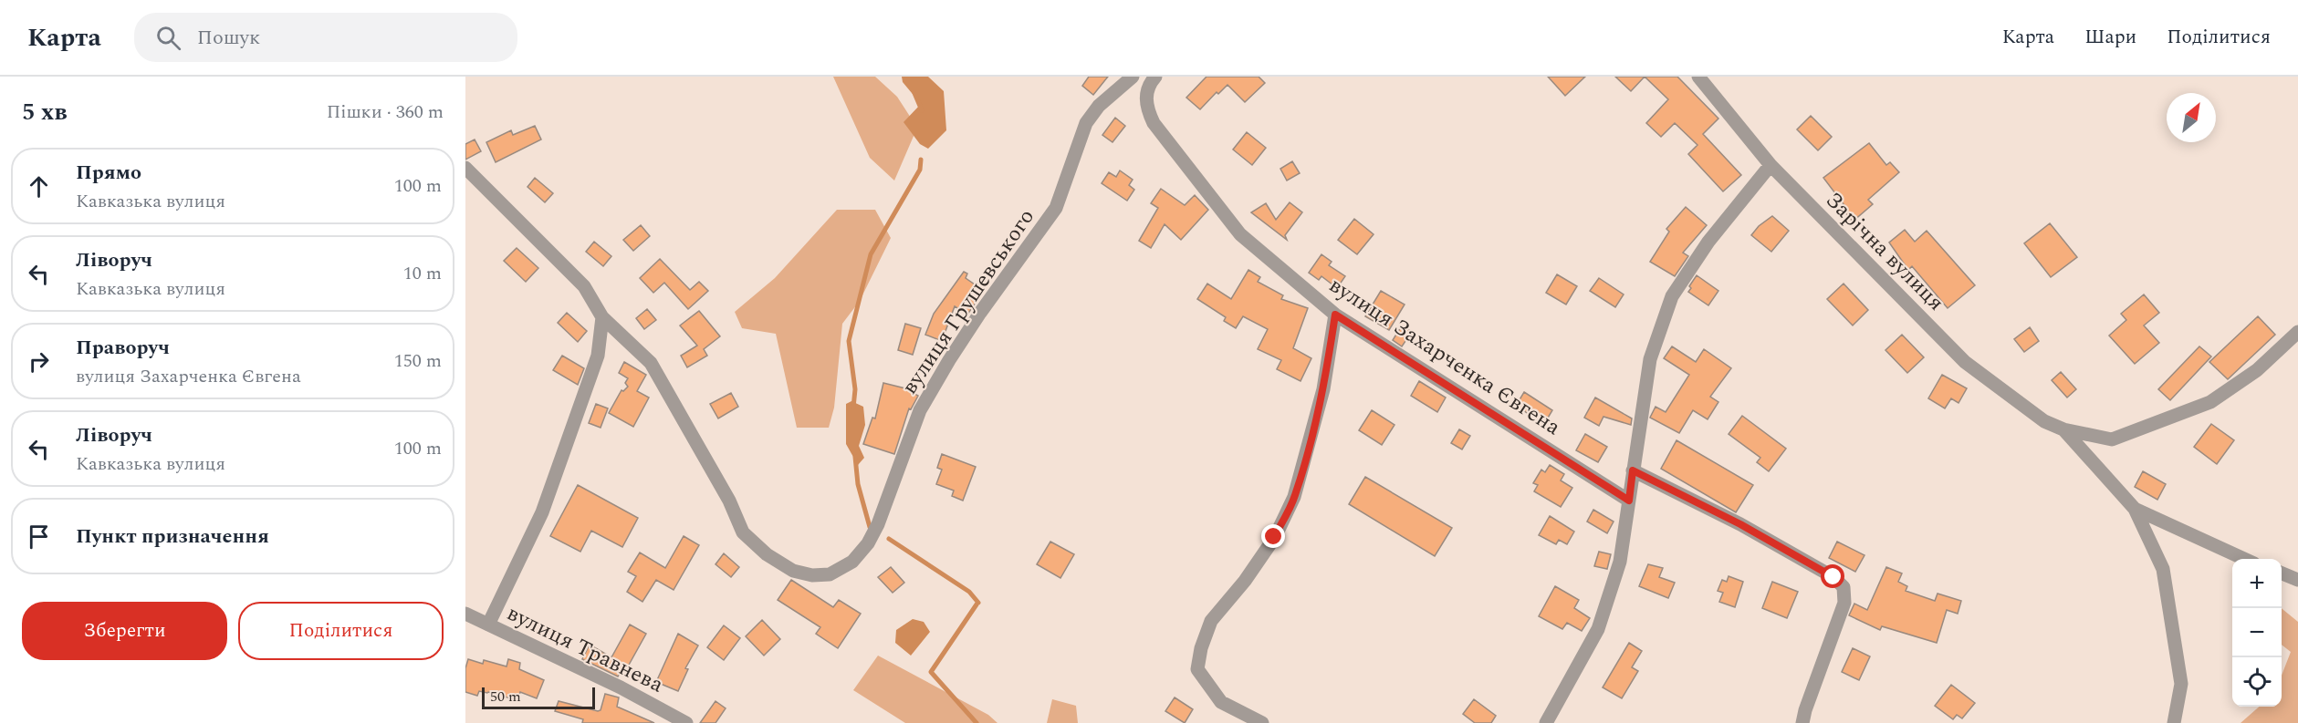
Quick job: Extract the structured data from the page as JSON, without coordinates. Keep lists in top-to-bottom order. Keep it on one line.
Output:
{"streets":{"street":["Зарічна вулиця","вулиця Грушевського","вулиця Захарченка Євгена","вулиця Травнева"]},"scale_bar":"50 m","north":"top right","page":{"header":"Карта","search":"Пошук","nav":["Карта","Шари","Поділитися"],"heading":["5 хв","Пішки · 360 m"],"list":[["Прямо","Кавказька вулиця","100 m"],["Ліворуч","Кавказька вулиця","10 m"],["Праворуч","вулиця Захарченка Євгена","150 m"],["Ліворуч","Кавказька вулиця","100 m"],"Пункт призначення"],"map_buttons":["+","−"],"buttons":["Зберегти","Поділитися"],"scale":"50 m"}}
